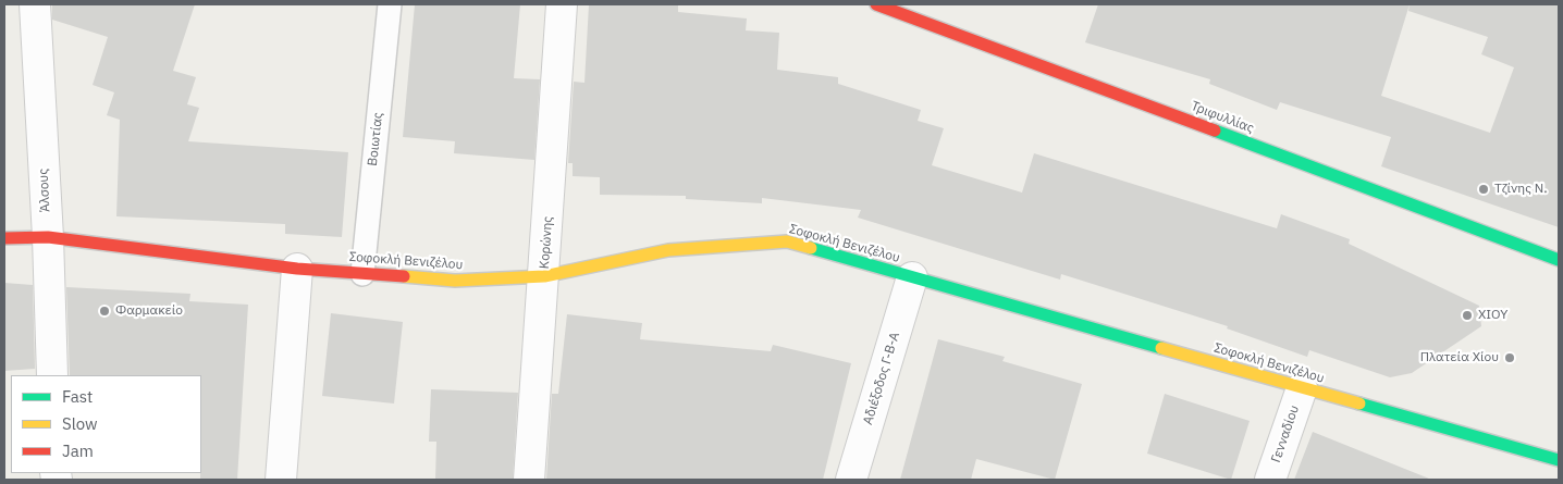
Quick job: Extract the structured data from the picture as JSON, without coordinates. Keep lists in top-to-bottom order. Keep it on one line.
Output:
{"streets":{"street":["Τριφυλλίας","Άλσους","Κορώνης","Σοφοκλή Βενιζέλου","Αδιέξοδος Γ-Β-Α","Γενναδίου"],"lane":["Βοιωτίας"]},"crossings":[["Βοιωτίας","Σοφοκλή Βενιζέλου"],["Άλσους","Σοφοκλή Βενιζέλου"],["Κορώνης","Σοφοκλή Βενιζέλου"],["Σοφοκλή Βενιζέλου","Αδιέξοδος Γ-Β-Α"],["Σοφοκλή Βενιζέλου","Γενναδίου"]],"places":["Τζίνης Ν.","Φαρμακείο","ΧΙΟΥ","Πλατεία Χίου"],"legend":["Fast","Slow","Jam"]}
